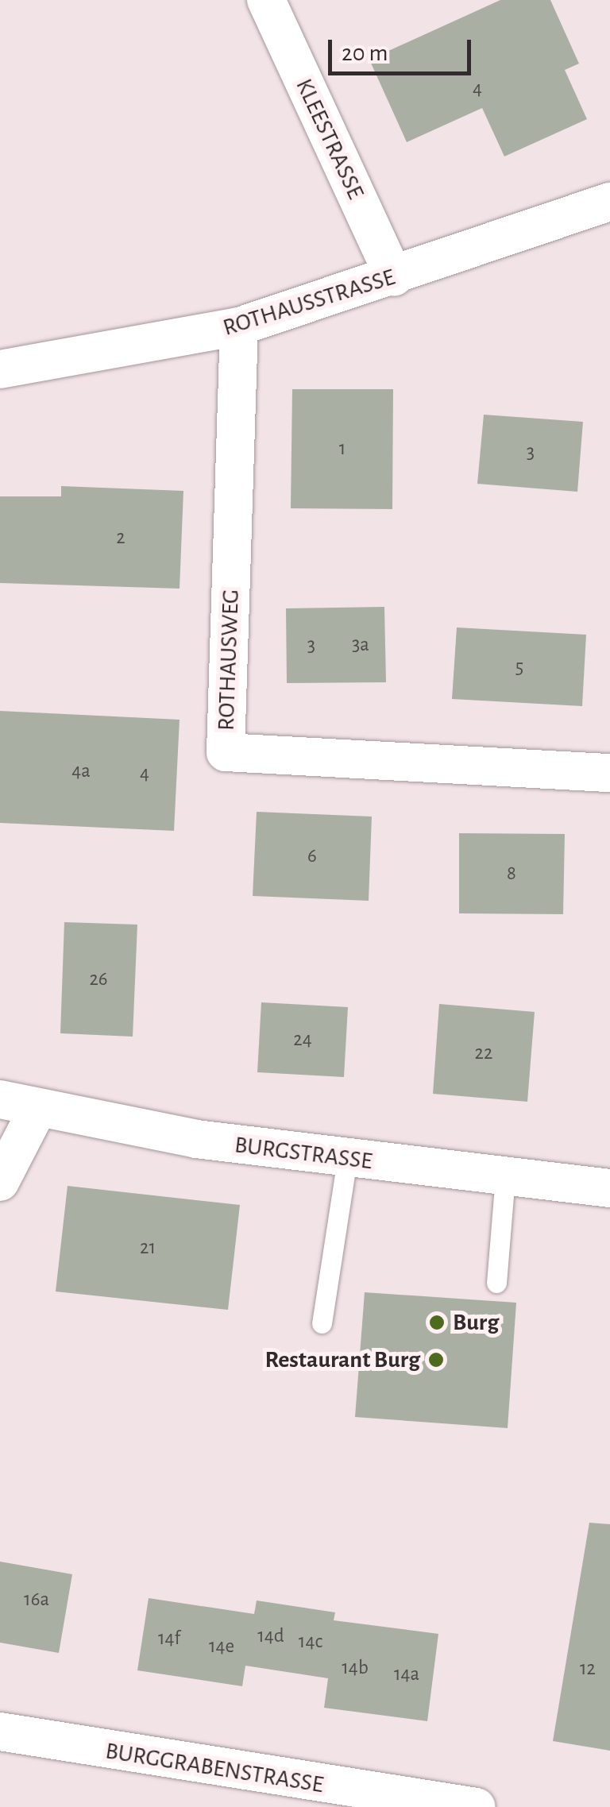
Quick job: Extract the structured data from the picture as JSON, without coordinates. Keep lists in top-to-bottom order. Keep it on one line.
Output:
{"streets":{"street":["KLEESTRASSE","ROTHAUSSTRASSE","ROTHAUSWEG","BURGSTRASSE","BURGGRABENSTRASSE"]},"crossings":[["KLEESTRASSE","ROTHAUSSTRASSE"],["ROTHAUSSTRASSE","ROTHAUSWEG"]],"places":["Burg","Restaurant Burg"],"house_numbers":["4","1","3","2","3a","3","5","4a","4","6","8","26","24","22","21","16a","14d","14f","14c","14e","14b","12","14a"],"scale_bar":"20 m"}
